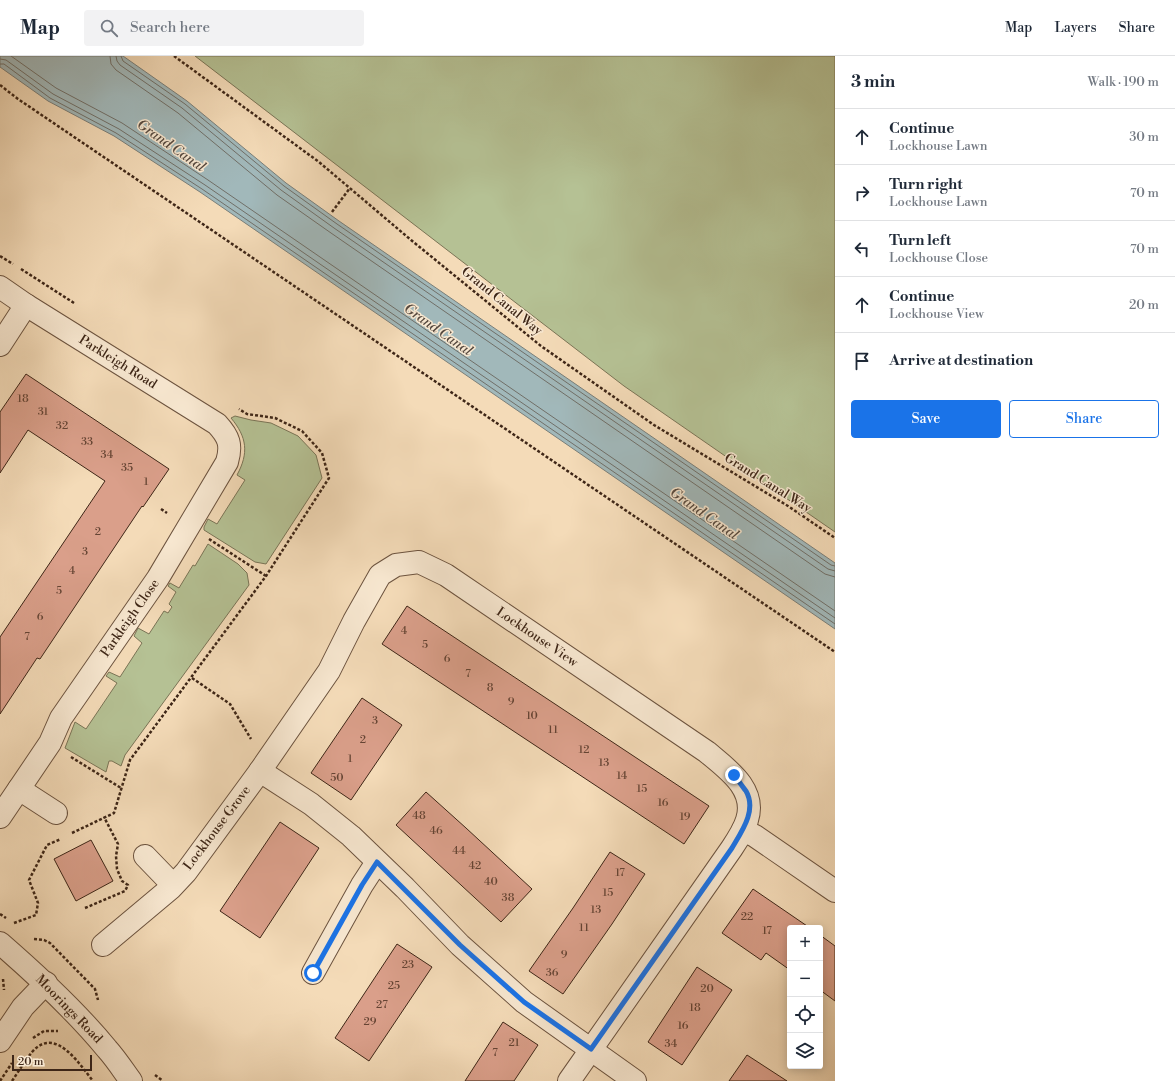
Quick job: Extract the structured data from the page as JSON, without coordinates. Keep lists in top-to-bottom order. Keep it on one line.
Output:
{"streets":{"street":["Parkleigh Road","Parkleigh Close","Lockhouse View","Lockhouse Grove","Moorings Road"],"path":["Grand Canal Way"]},"crossings":[["Parkleigh Road","Parkleigh Close"],["Lockhouse View","Lockhouse Grove"]],"water":["Grand Canal"],"house_numbers":["18","31","32","33","34","35","1","2","3","4","5","6","4","7","5","6","7","8","9","10","3","11","2","12","1","13","14","50","15","16","48","19","46","44","42","17","40","15","38","13","22","11","17","9","23","36","25","20","27","18","29","16","21","34","7"],"scale_bar":"20 m","page":{"header":"Map","search":"Search here","nav":["Map","Layers","Share"],"heading":["3 min","Walk · 190 m"],"list":[["Continue","Lockhouse Lawn","30 m"],["Turn right","Lockhouse Lawn","70 m"],["Turn left","Lockhouse Close","70 m"],["Continue","Lockhouse View","20 m"],"Arrive at destination"],"buttons":["Save","Share"],"map_buttons":["+","−"],"scale":"20 m"}}
